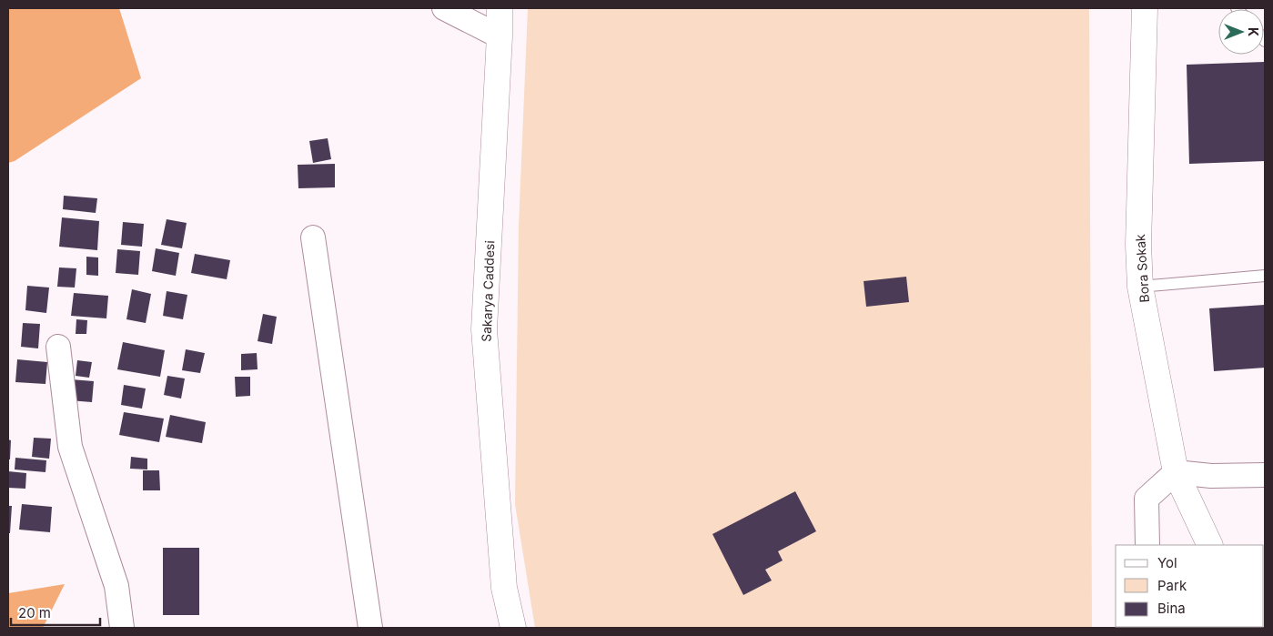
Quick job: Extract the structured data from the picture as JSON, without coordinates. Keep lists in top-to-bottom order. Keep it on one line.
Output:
{"streets":{"main road":["Bora Sokak","Sakarya Caddesi"]},"legend":["Yol","Park","Bina"],"scale_bar":"20 m","north":"right"}
